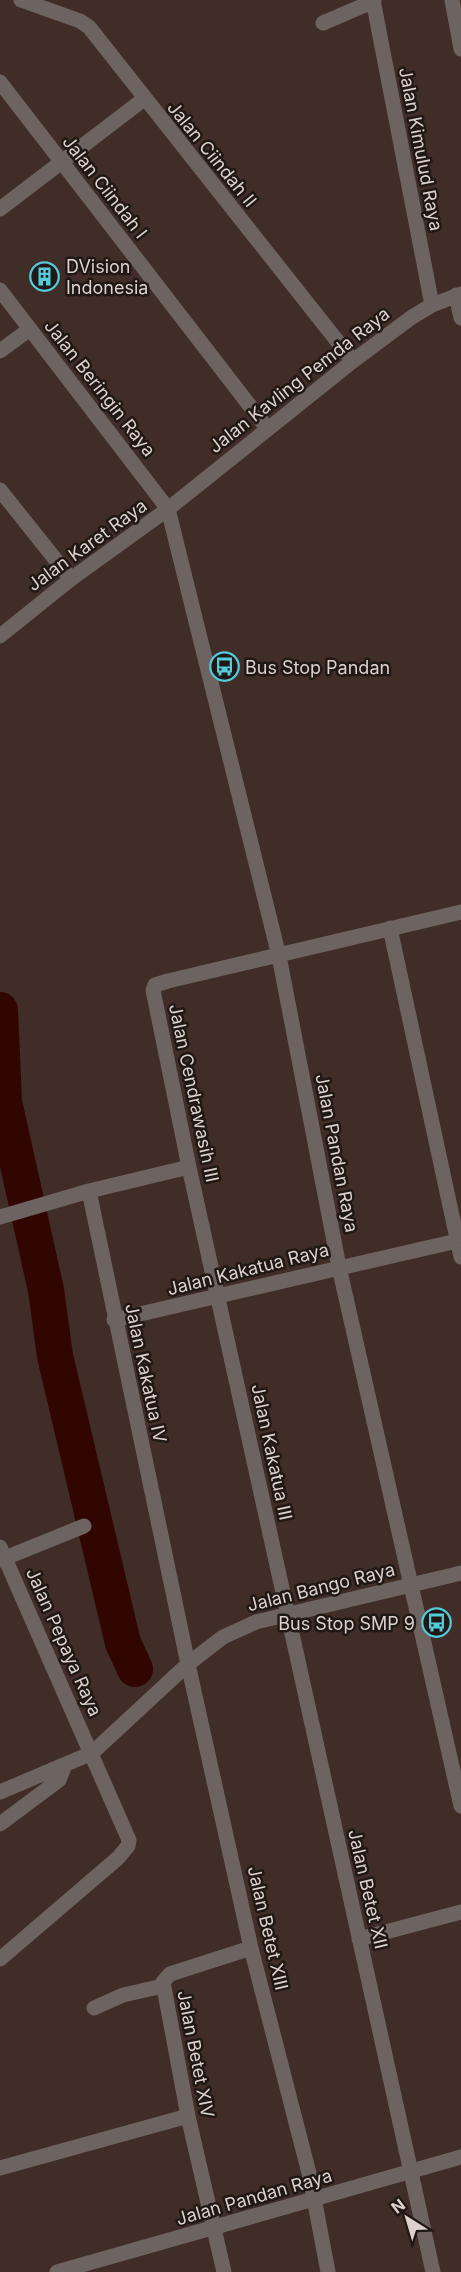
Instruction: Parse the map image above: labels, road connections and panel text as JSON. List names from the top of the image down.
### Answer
{
  "streets": {
    "street": [
      "Jalan Kimulud Raya",
      "Jalan Ciindah II",
      "Jalan Ciindah I",
      "Jalan Kavling Pemda Raya",
      "Jalan Beringin Raya",
      "Jalan Karet Raya",
      "Jalan Cendrawasih III",
      "Jalan Pandan Raya",
      "Jalan Kakatua Raya",
      "Jalan Kakatua IV",
      "Jalan Kakatua III",
      "Jalan Bango Raya",
      "Jalan Pepaya Raya",
      "Jalan Betet XII",
      "Jalan Betet XIII",
      "Jalan Betet XIV"
    ]
  },
  "crossings": [
    ["Jalan Kimulud Raya", "Jalan Kavling Pemda Raya"],
    ["Jalan Ciindah II", "Jalan Kavling Pemda Raya"],
    ["Jalan Ciindah I", "Jalan Kavling Pemda Raya"],
    ["Jalan Kavling Pemda Raya", "Jalan Beringin Raya"],
    ["Jalan Kavling Pemda Raya", "Jalan Karet Raya"],
    ["Jalan Kavling Pemda Raya", "Jalan Pandan Raya"],
    ["Jalan Beringin Raya", "Jalan Karet Raya"],
    ["Jalan Beringin Raya", "Jalan Pandan Raya"],
    ["Jalan Karet Raya", "Jalan Pandan Raya"],
    ["Jalan Cendrawasih III", "Jalan Pandan Raya"],
    ["Jalan Cendrawasih III", "Jalan Kakatua Raya"],
    ["Jalan Cendrawasih III", "Jalan Kakatua III"],
    ["Jalan Pandan Raya", "Jalan Kakatua Raya"],
    ["Jalan Pandan Raya", "Jalan Bango Raya"],
    ["Jalan Pandan Raya", "Jalan Betet XII"],
    ["Jalan Pandan Raya", "Jalan Betet XIII"],
    ["Jalan Pandan Raya", "Jalan Betet XIV"],
    ["Jalan Kakatua Raya", "Jalan Kakatua IV"],
    ["Jalan Kakatua Raya", "Jalan Kakatua III"],
    ["Jalan Kakatua IV", "Jalan Bango Raya"],
    ["Jalan Kakatua IV", "Jalan Betet XIII"],
    ["Jalan Kakatua III", "Jalan Bango Raya"],
    ["Jalan Kakatua III", "Jalan Betet XII"],
    ["Jalan Bango Raya", "Jalan Pepaya Raya"],
    ["Jalan Bango Raya", "Jalan Betet XII"],
    ["Jalan Bango Raya", "Jalan Betet XIII"],
    ["Jalan Betet XIII", "Jalan Betet XIV"]
  ],
  "places": {
    "building": ["DVision Indonesia"],
    "bus stop": ["Bus Stop Pandan", "Bus Stop SMP 9"]
  },
  "north": "top left"
}
